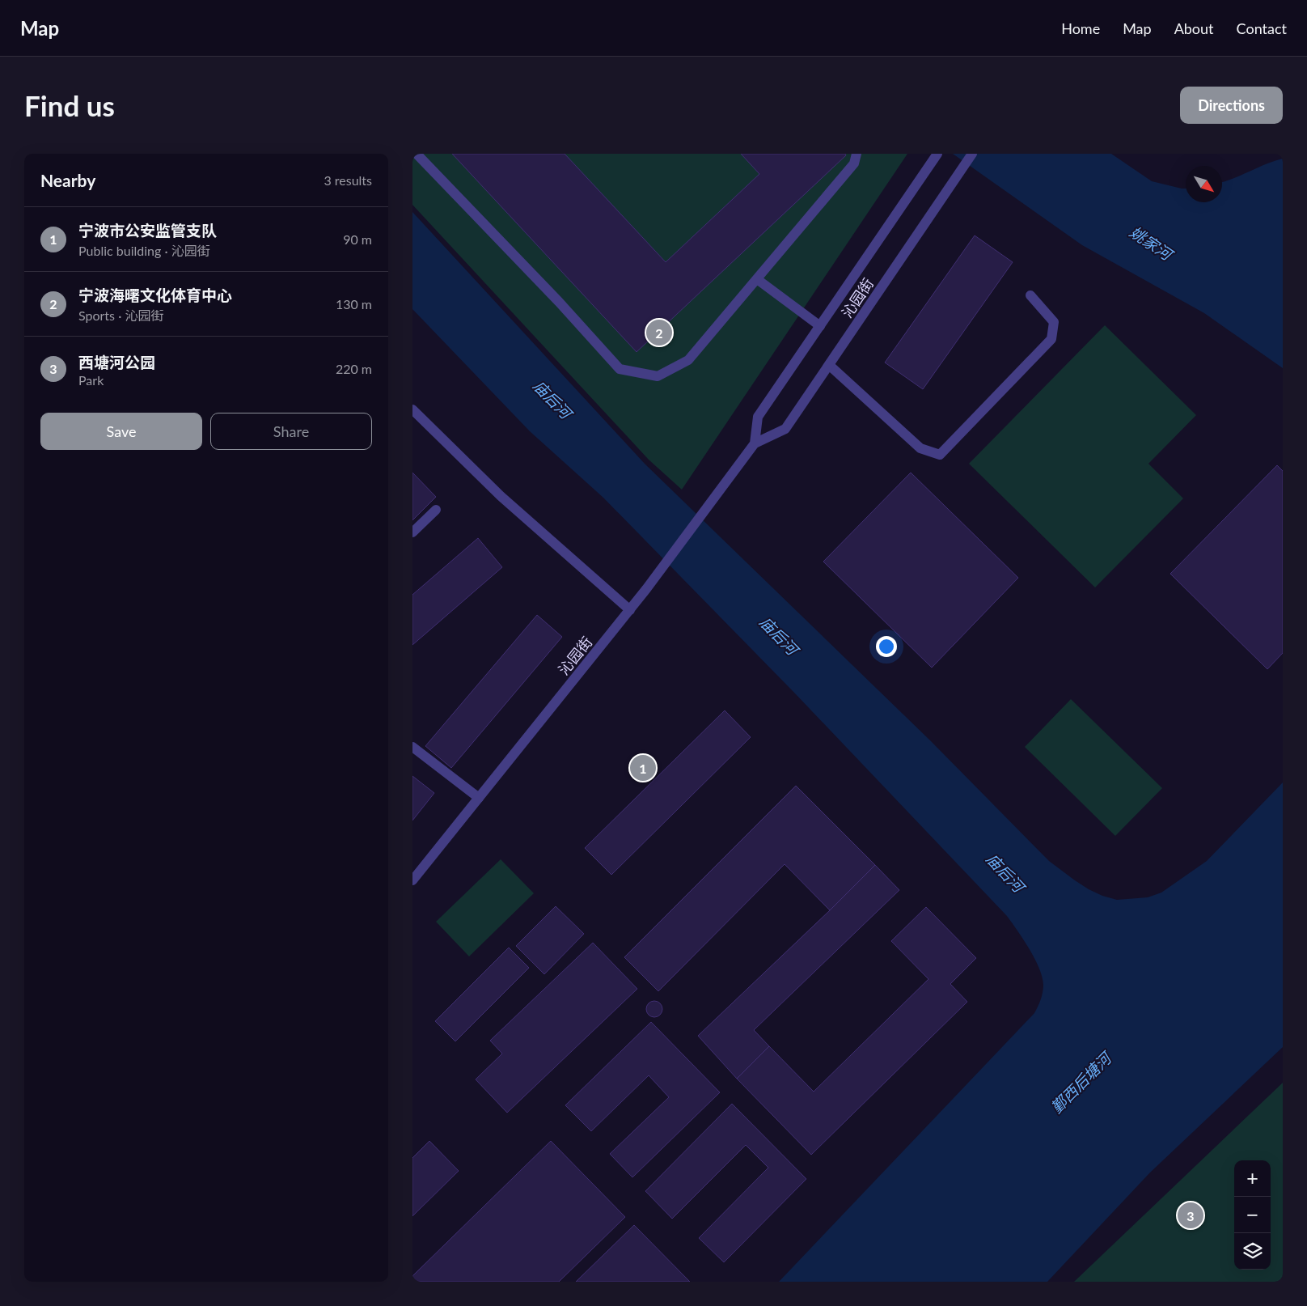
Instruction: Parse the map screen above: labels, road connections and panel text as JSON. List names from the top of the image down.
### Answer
{
  "streets": {
    "street": ["沁园街"]
  },
  "water": ["姚家河", "庙后河", "鄞西后塘河"],
  "north": "bottom right",
  "page": {
    "header": "Map",
    "nav": [
      "Home",
      "Map",
      "About",
      "Contact"
    ],
    "buttons": [
      "Directions",
      ["Save", "Share"]
    ],
    "title": "Find us",
    "heading": ["Nearby", "3 results"],
    "list": [
      {
        "mark": "1",
        "name": "宁波市公安监管支队",
        "note": "Public building · 沁园街",
        "value": "90 m"
      },
      {
        "mark": "2",
        "name": "宁波海曙文化体育中心",
        "note": "Sports · 沁园街",
        "value": "130 m"
      },
      {
        "mark": "3",
        "name": "西塘河公园",
        "note": "Park",
        "value": "220 m"
      }
    ],
    "pins": ["2", "1", "3"],
    "map_buttons": ["+", "−"]
  }
}
